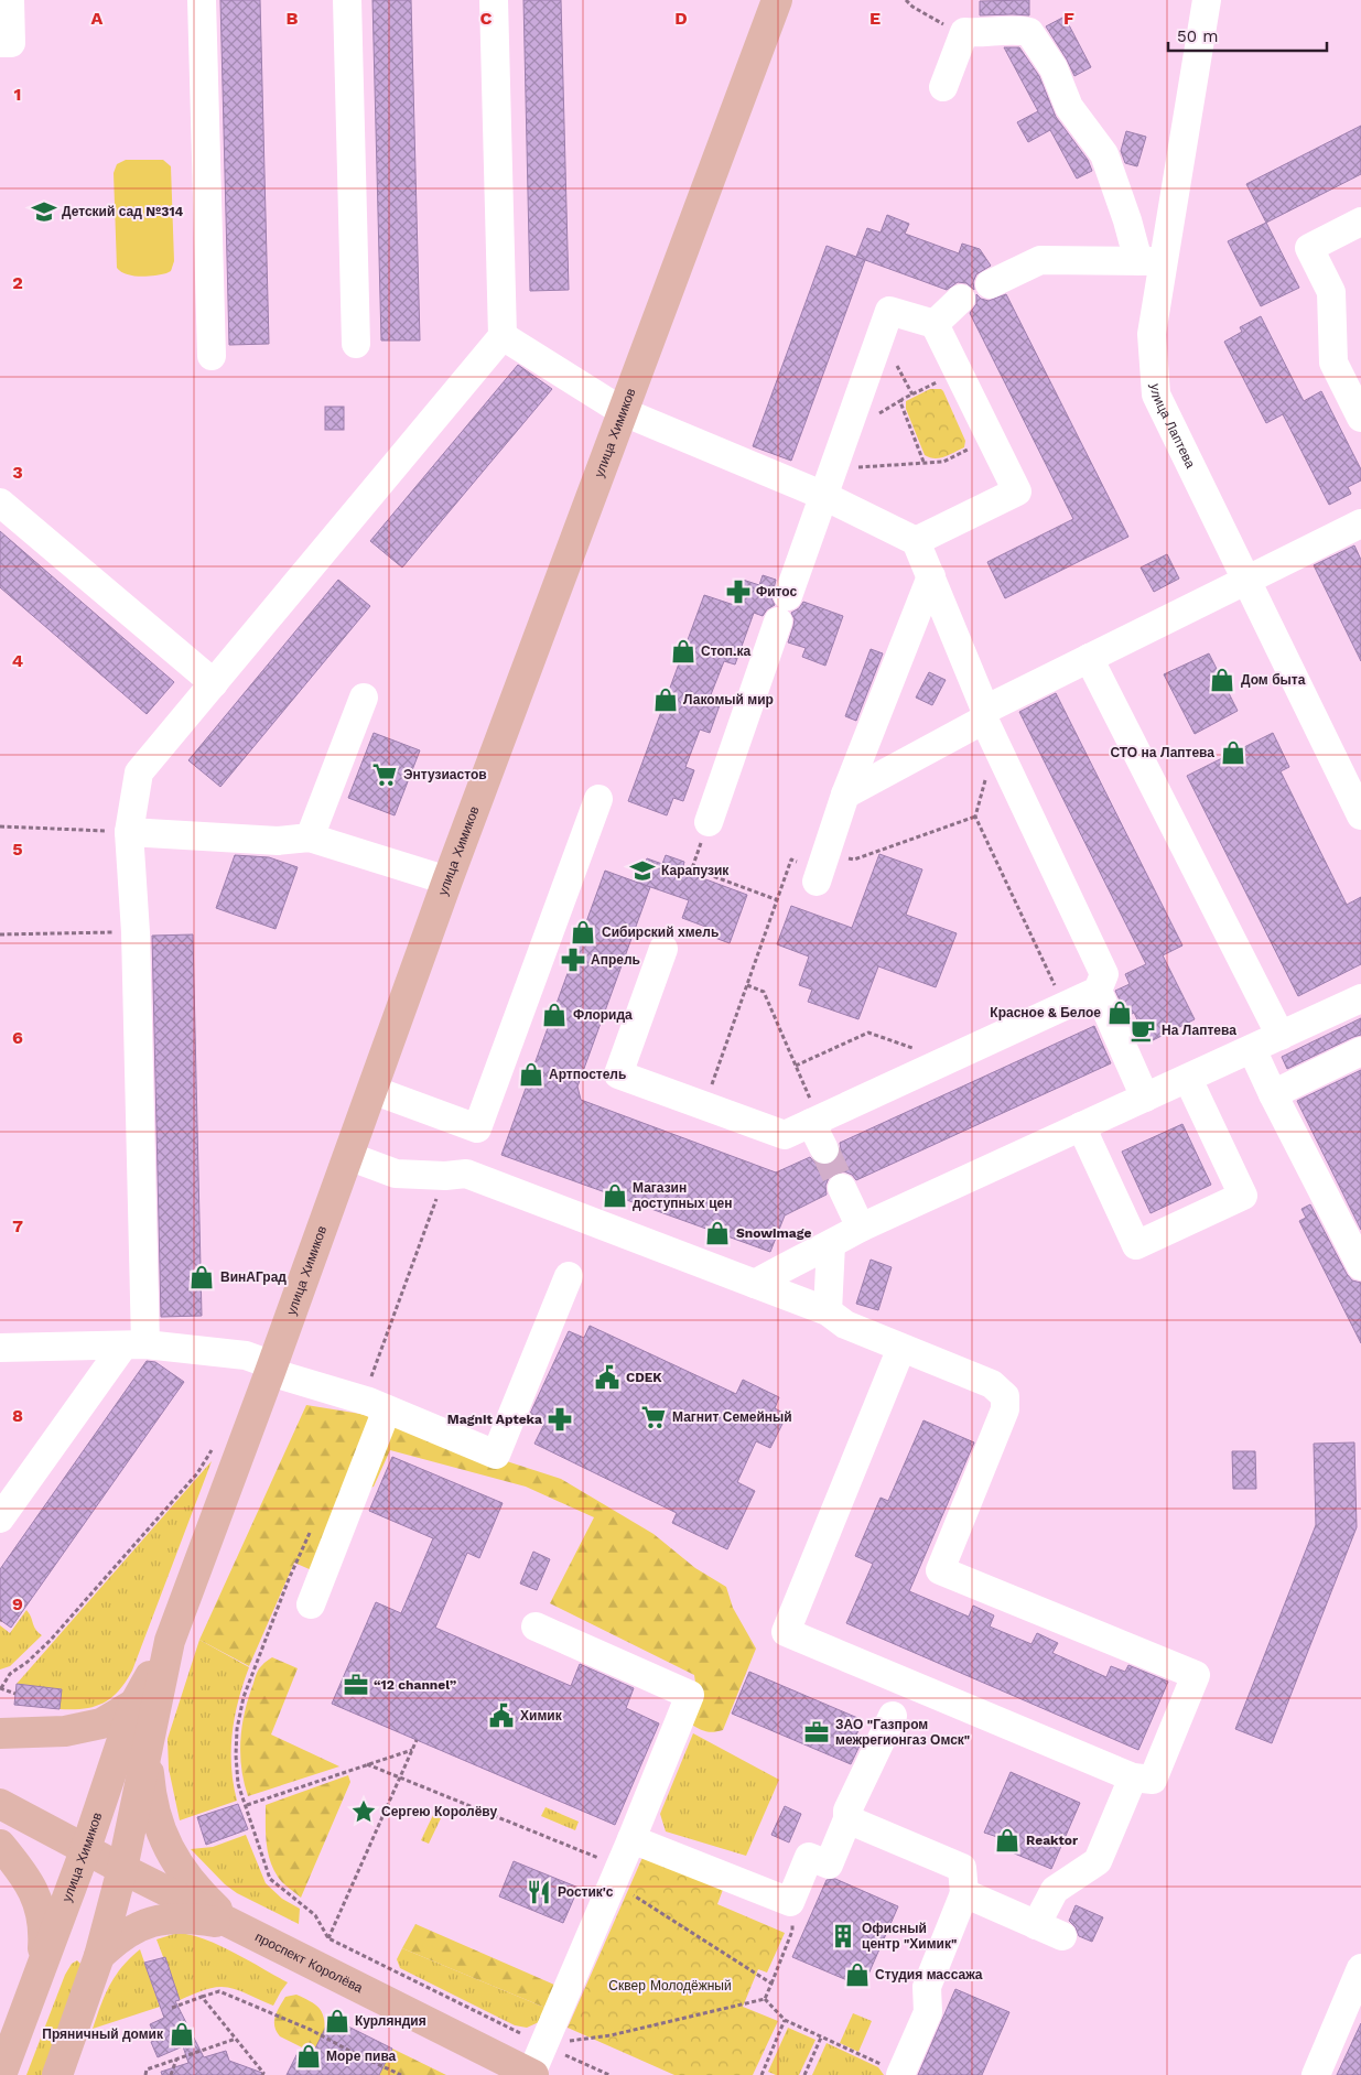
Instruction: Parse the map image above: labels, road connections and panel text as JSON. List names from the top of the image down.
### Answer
{
  "streets": {
    "main road": ["улица Химиков", "проспект Королёва"],
    "street": ["улица Лаптева"]
  },
  "crossings": [
    ["улица Химиков", "проспект Королёва"]
  ],
  "parks": ["Сквер Молодёжный"],
  "places": {
    "school or university": ["Детский сад №314", "Карапузик"],
    "pharmacy": ["Фитос", "Апрель", "Magnit Apteka"],
    "shop": [
      "Стоп.ка",
      "Дом быта",
      "Лакомый мир",
      "СТО на Лаптева",
      "Сибирский хмель",
      "Красное & Белое",
      "Флорида",
      "Артпостель",
      "Магазин доступных цен",
      "Snowimage",
      "ВинАГрад",
      "Reaktor",
      "Студия массажа",
      "Курляндия",
      "Пряничный домик",
      "Море пива"
    ],
    "supermarket": ["Энтузиастов", "Магнит Семейный"],
    "cafe": ["На Лаптева"],
    "public building": ["CDEK", "Химик"],
    "office": ["“12 channel”", "ЗАО \"Газпром межрегионгаз Омск\""],
    "place": ["Сергею Королёву"],
    "restaurant": ["Ростик'с"],
    "building": ["Офисный центр \"Химик\""]
  },
  "scale_bar": "50 m",
  "grid": {
    "columns": [
      "A",
      "B",
      "C",
      "D",
      "E",
      "F"
    ],
    "rows": [
      "1",
      "2",
      "3",
      "4",
      "5",
      "6",
      "7",
      "8",
      "9"
    ]
  }
}
